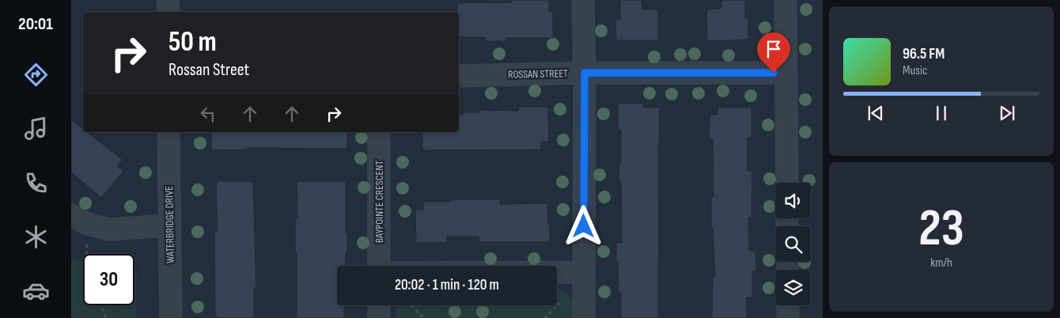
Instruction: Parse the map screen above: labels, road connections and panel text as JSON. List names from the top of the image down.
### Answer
{
  "streets": {
    "street": ["ROSSAN STREET", "BAYPOINTE CRESCENT", "WATERBRIDGE DRIVE"]
  },
  "page": {
    "tabs": "20:01",
    "turn": ["50 m", "Rossan Street"],
    "song": ["96.5 FM", "Music"],
    "tile": ["23", "km/h"],
    "limit": "30",
    "trip": "20:02 · 1 min · 120 m"
  }
}
